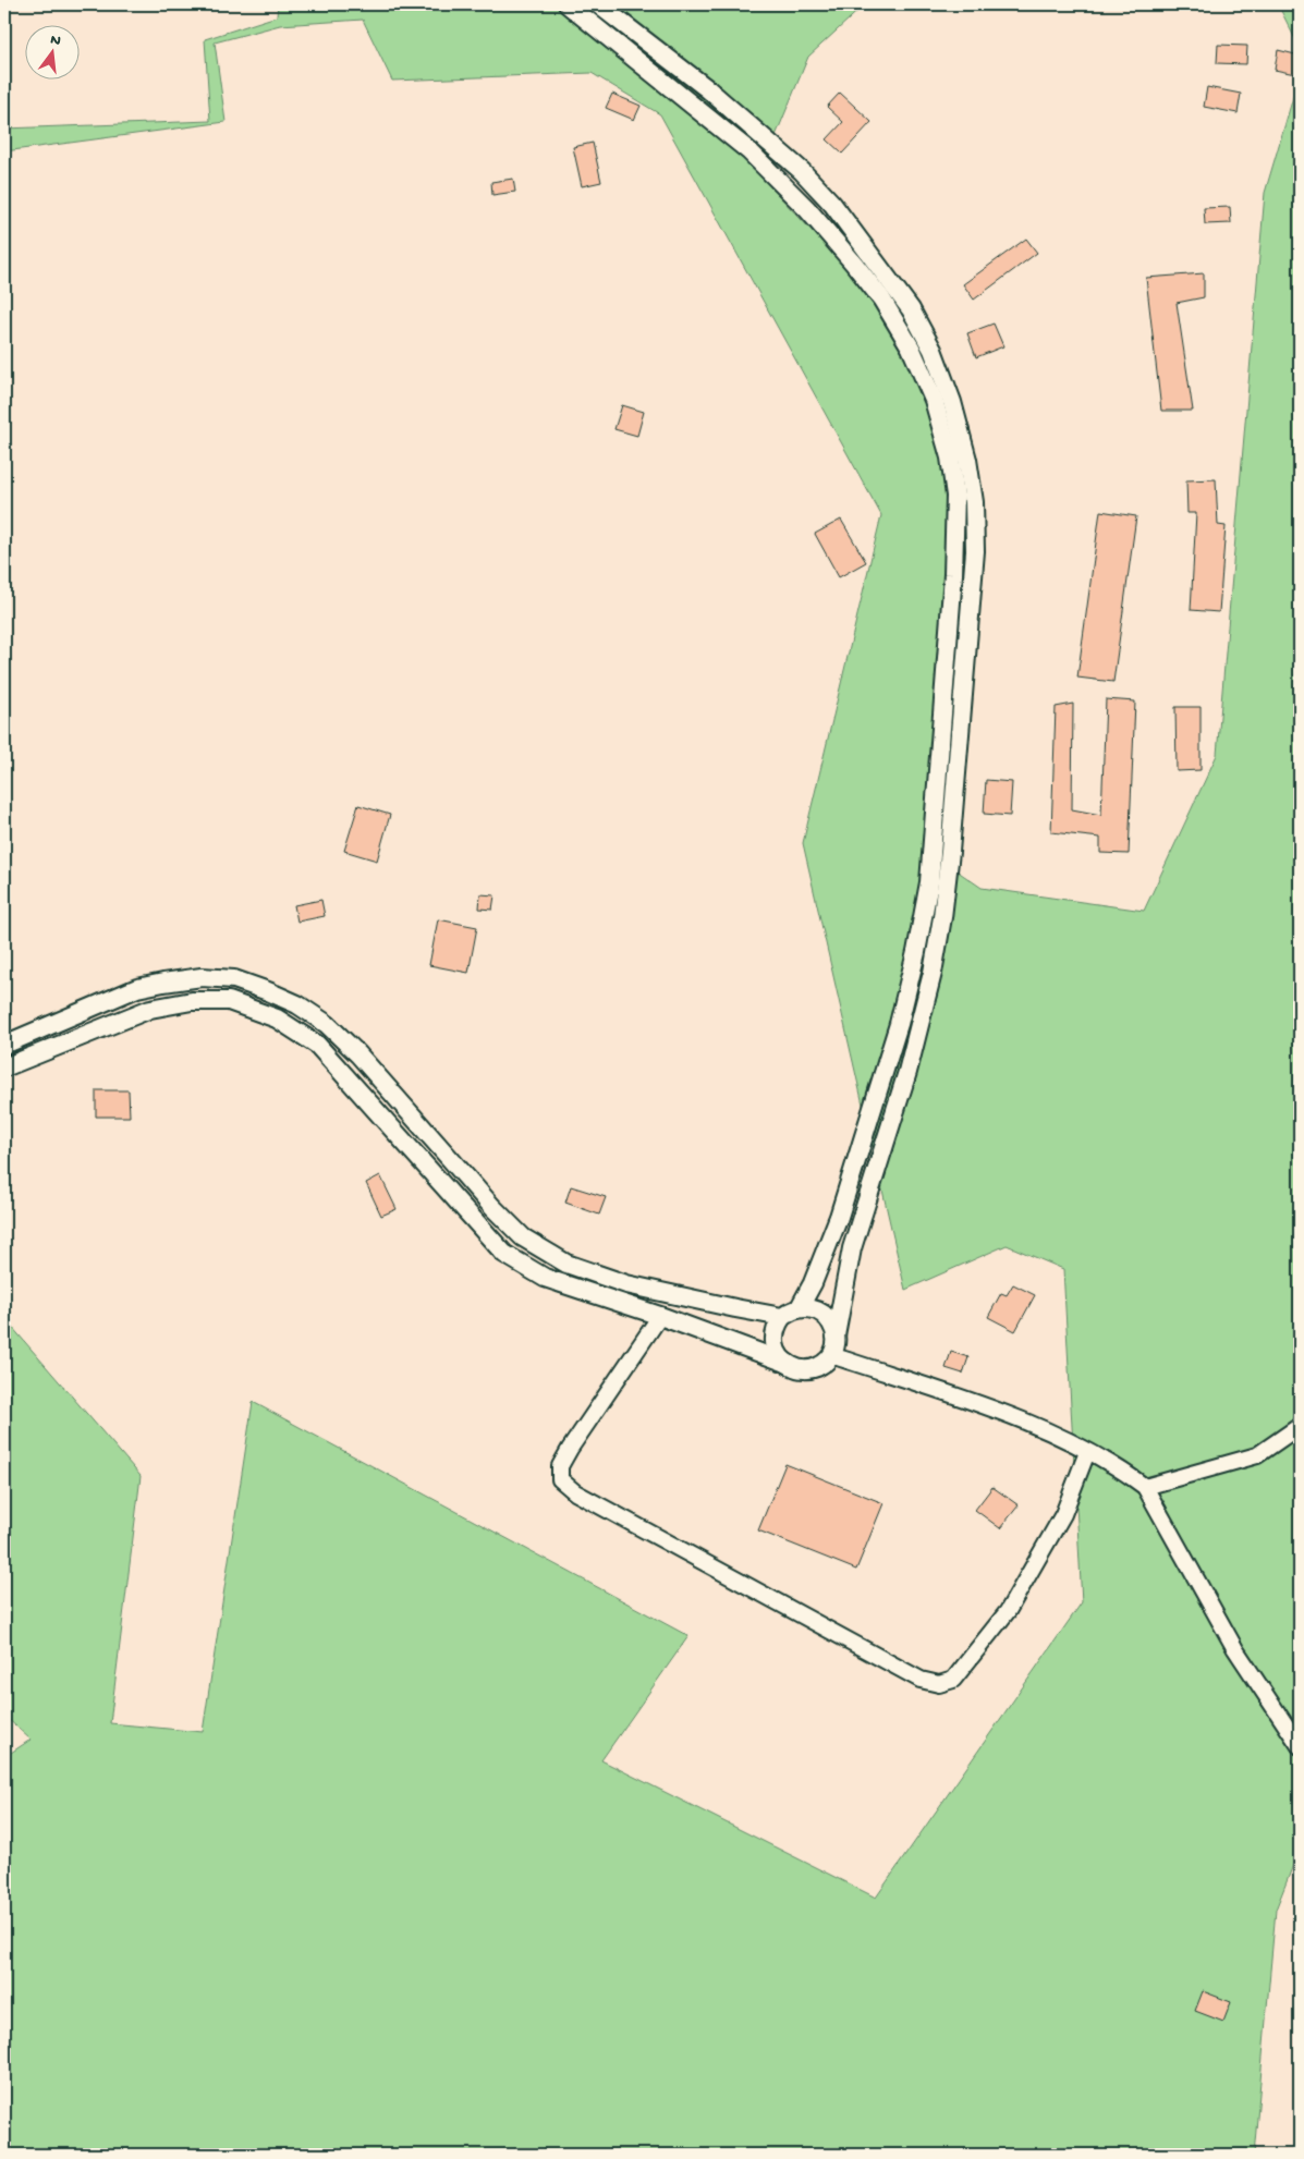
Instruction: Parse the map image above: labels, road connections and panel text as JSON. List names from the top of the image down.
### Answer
{
  "north": "top"
}
